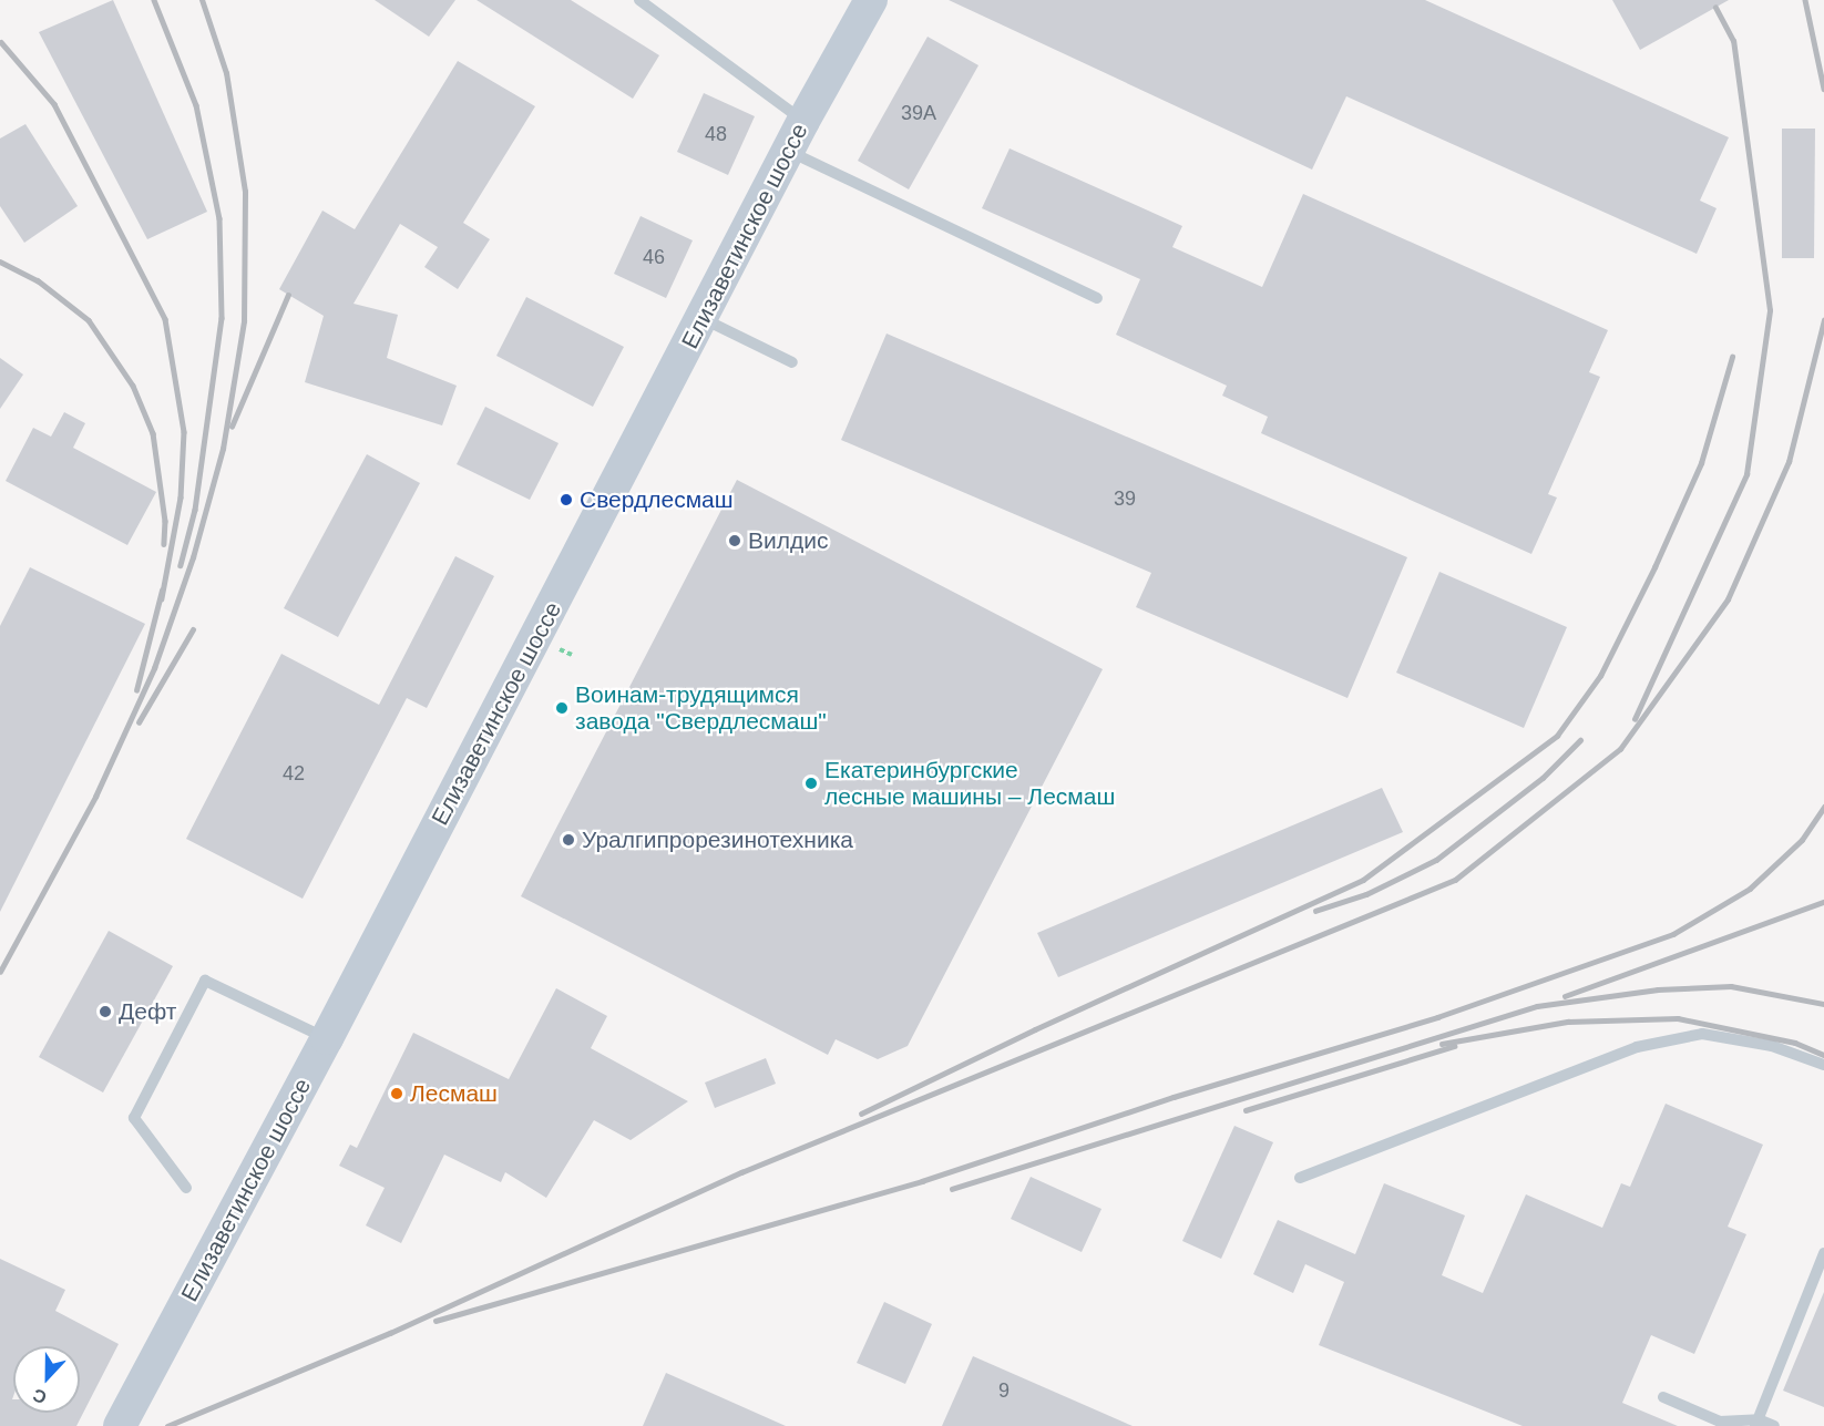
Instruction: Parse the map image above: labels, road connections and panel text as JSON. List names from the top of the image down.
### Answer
{
  "streets": {
    "main road": ["Елизаветинское шоссе"]
  },
  "places": [
    "Свердлесмаш",
    "Вилдис",
    "Воинам-трудящимся завода \"Свердлесмаш\"",
    "Екатеринбургские лесные машины – Лесмаш",
    "Уралгипрорезинотехника",
    "Дефт",
    "Лесмаш"
  ],
  "house_numbers": [
    "39А",
    "48",
    "46",
    "39",
    "42",
    "9"
  ],
  "north": "bottom"
}
